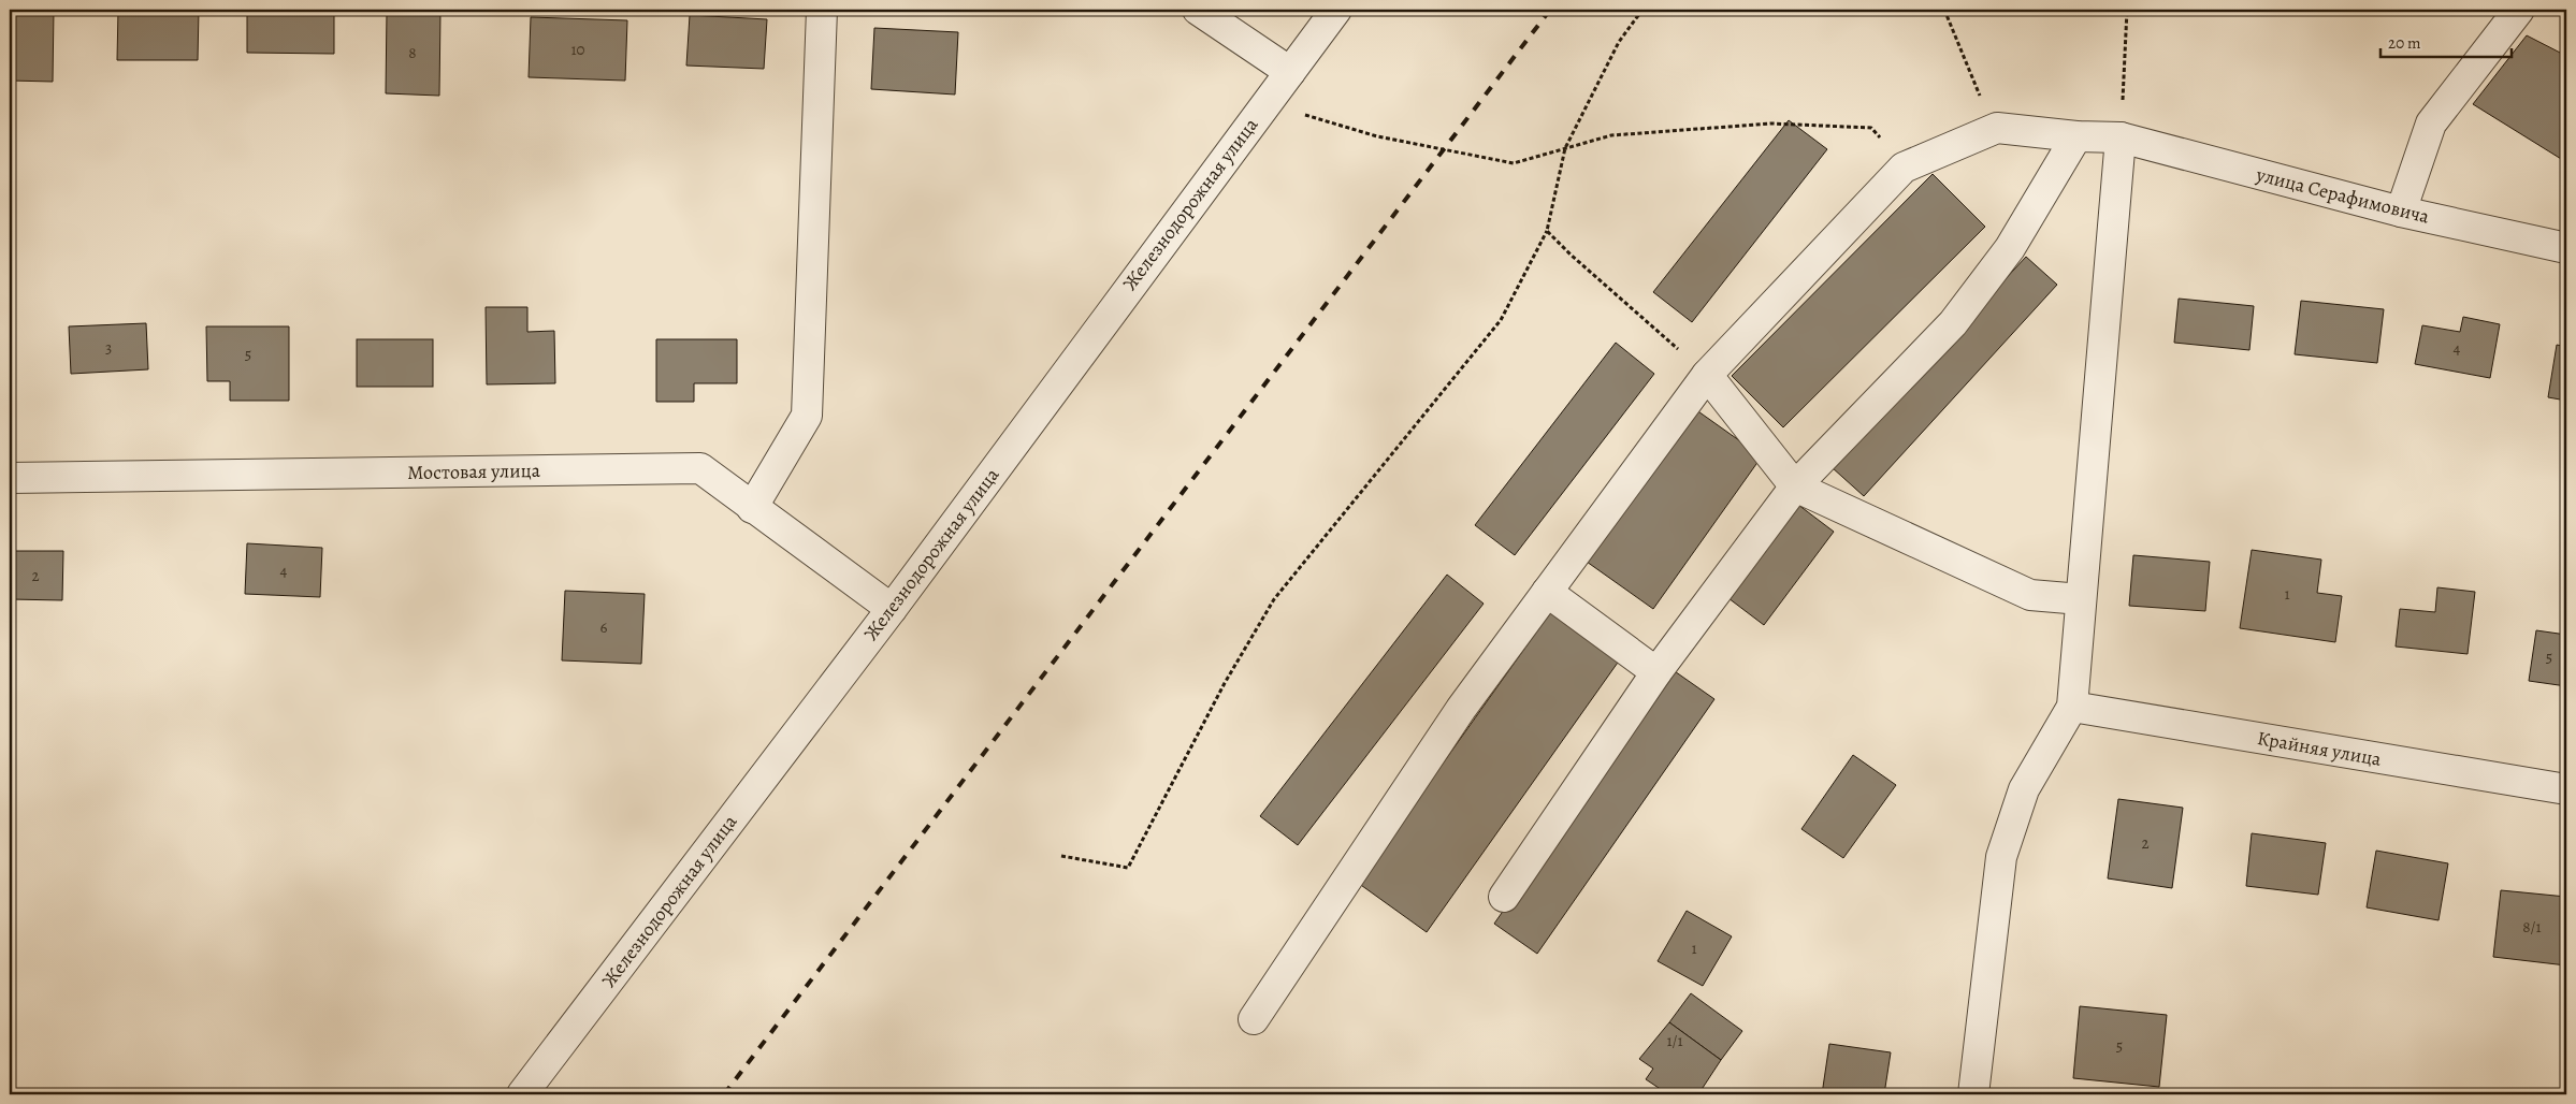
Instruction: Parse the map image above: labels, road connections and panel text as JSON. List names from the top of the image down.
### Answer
{
  "streets": {
    "street": [
      "улица Серафимовича",
      "Железнодорожная улица",
      "Мостовая улица",
      "Крайняя улица"
    ]
  },
  "crossings": [
    ["Железнодорожная улица", "Мостовая улица"]
  ],
  "house_numbers": [
    "10",
    "8",
    "3",
    "4",
    "5",
    "4",
    "2",
    "1",
    "6",
    "5",
    "2",
    "8/1",
    "1",
    "1/1",
    "5"
  ],
  "scale_bar": "20 m"
}
